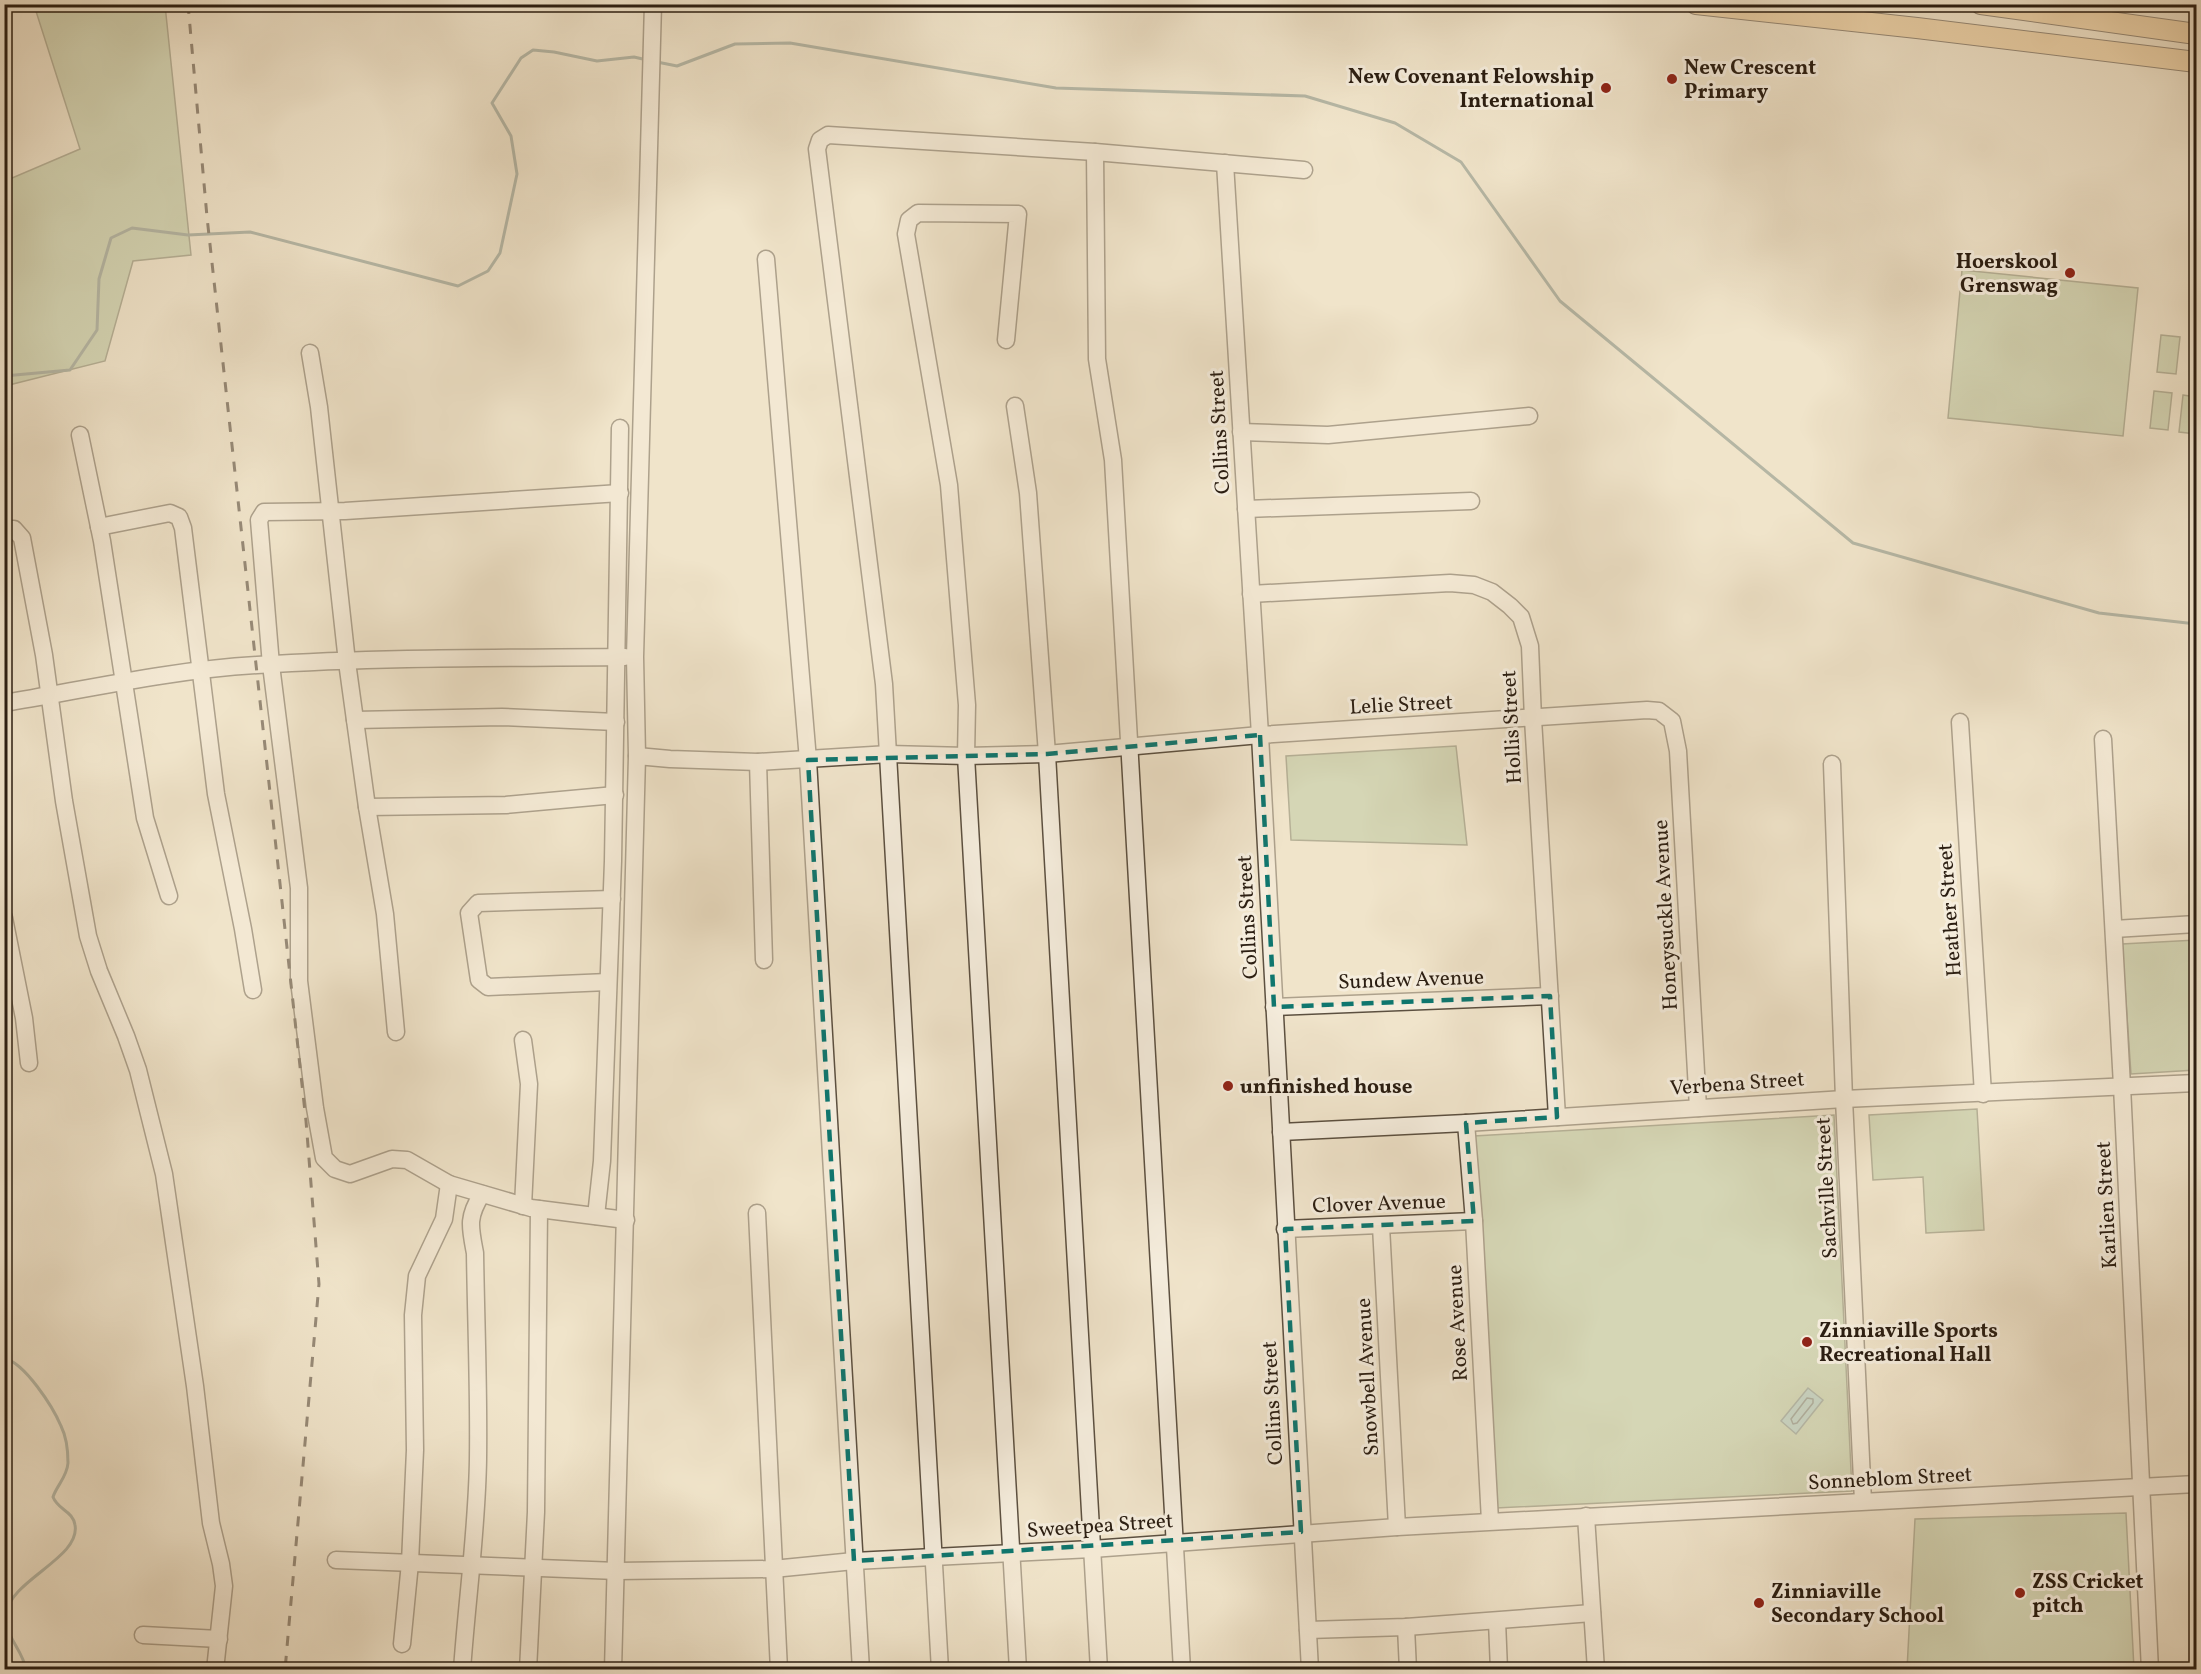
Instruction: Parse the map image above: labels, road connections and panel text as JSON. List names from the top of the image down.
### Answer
{
  "streets": {
    "street": [
      "Collins Street",
      "Lelie Street",
      "Hollis Street",
      "Heather Street",
      "Honeysuckle Avenue",
      "Sundew Avenue",
      "Verbena Street",
      "Sachville Street",
      "Clover Avenue",
      "Karlien Street",
      "Rose Avenue",
      "Snowbell Avenue",
      "Sonneblom Street",
      "Sweetpea Street"
    ]
  },
  "crossings": [
    ["Collins Street", "Lelie Street"],
    ["Collins Street", "Hollis Street"],
    ["Collins Street", "Sundew Avenue"],
    ["Collins Street", "Verbena Street"],
    ["Collins Street", "Clover Avenue"],
    ["Collins Street", "Sweetpea Street"],
    ["Lelie Street", "Hollis Street"],
    ["Lelie Street", "Honeysuckle Avenue"],
    ["Hollis Street", "Sundew Avenue"],
    ["Hollis Street", "Verbena Street"],
    ["Heather Street", "Verbena Street"],
    ["Honeysuckle Avenue", "Verbena Street"],
    ["Verbena Street", "Sachville Street"],
    ["Verbena Street", "Karlien Street"],
    ["Verbena Street", "Rose Avenue"],
    ["Sachville Street", "Sonneblom Street"],
    ["Clover Avenue", "Rose Avenue"],
    ["Clover Avenue", "Snowbell Avenue"],
    ["Karlien Street", "Sonneblom Street"],
    ["Rose Avenue", "Sweetpea Street"],
    ["Snowbell Avenue", "Sweetpea Street"],
    ["Sonneblom Street", "Sweetpea Street"]
  ],
  "places": [
    "New Crescent Primary",
    "New Covenant Felowship International",
    "Hoerskool Grenswag",
    "unfinished house",
    "Zinniaville Sports Recreational Hall",
    "ZSS Cricket pitch",
    "Zinniaville Secondary School"
  ]
}
